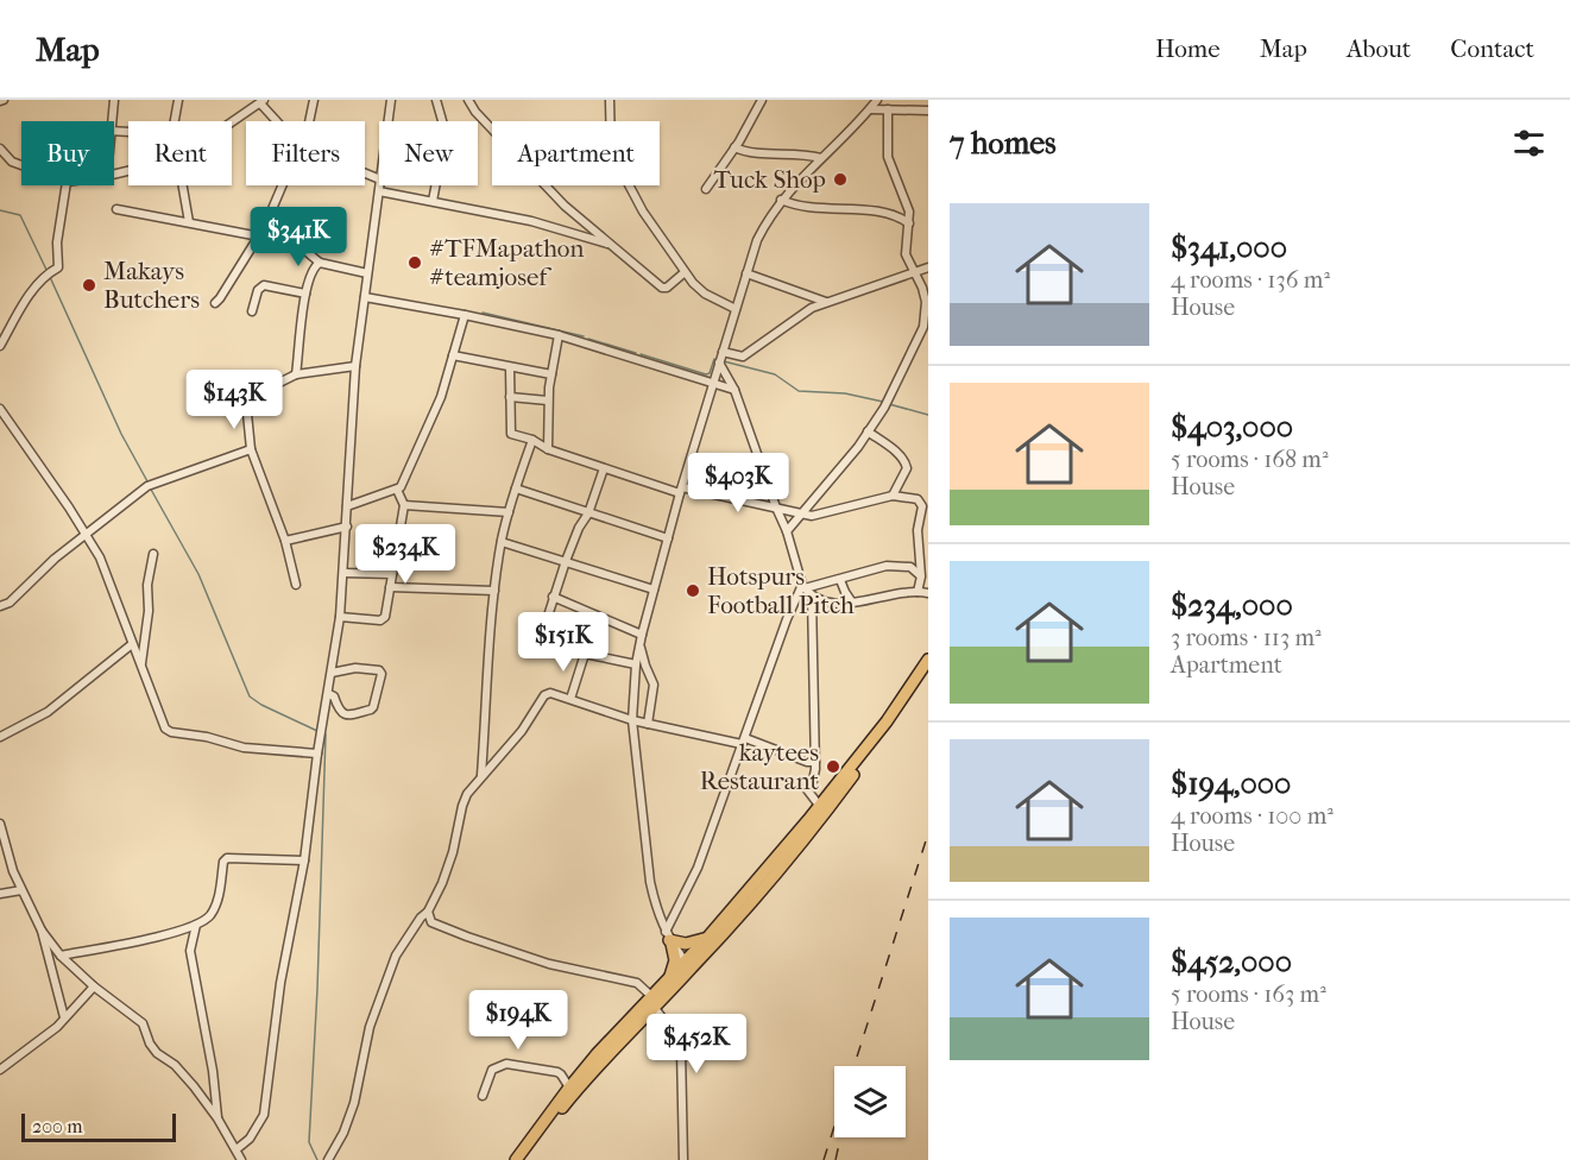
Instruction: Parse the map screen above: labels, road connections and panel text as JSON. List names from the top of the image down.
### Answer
{
  "places": [
    "Tuck Shop",
    "#TFMapathon #teamjosef",
    "Makays Butchers",
    "Hotspurs Football Pitch",
    "kaytees Restaurant"
  ],
  "scale_bar": "200 m",
  "page": {
    "header": "Map",
    "nav": [
      "Home",
      "Map",
      "About",
      "Contact"
    ],
    "heading": "7 homes",
    "chip": [
      "Buy",
      "Rent",
      "Filters",
      "New",
      "Apartment"
    ],
    "list": [
      {
        "name": "$341,000",
        "note": "4 rooms · 136 m² · House"
      },
      {
        "name": "$403,000",
        "note": "5 rooms · 168 m² · House"
      },
      {
        "name": "$234,000",
        "note": "3 rooms · 113 m² · Apartment"
      },
      {
        "name": "$194,000",
        "note": "4 rooms · 100 m² · House"
      },
      {
        "name": "$452,000",
        "note": "5 rooms · 163 m² · House"
      }
    ],
    "price": [
      "$341K",
      "$143K",
      "$403K",
      "$234K",
      "$151K",
      "$194K",
      "$452K"
    ],
    "scale": "200 m"
  }
}
